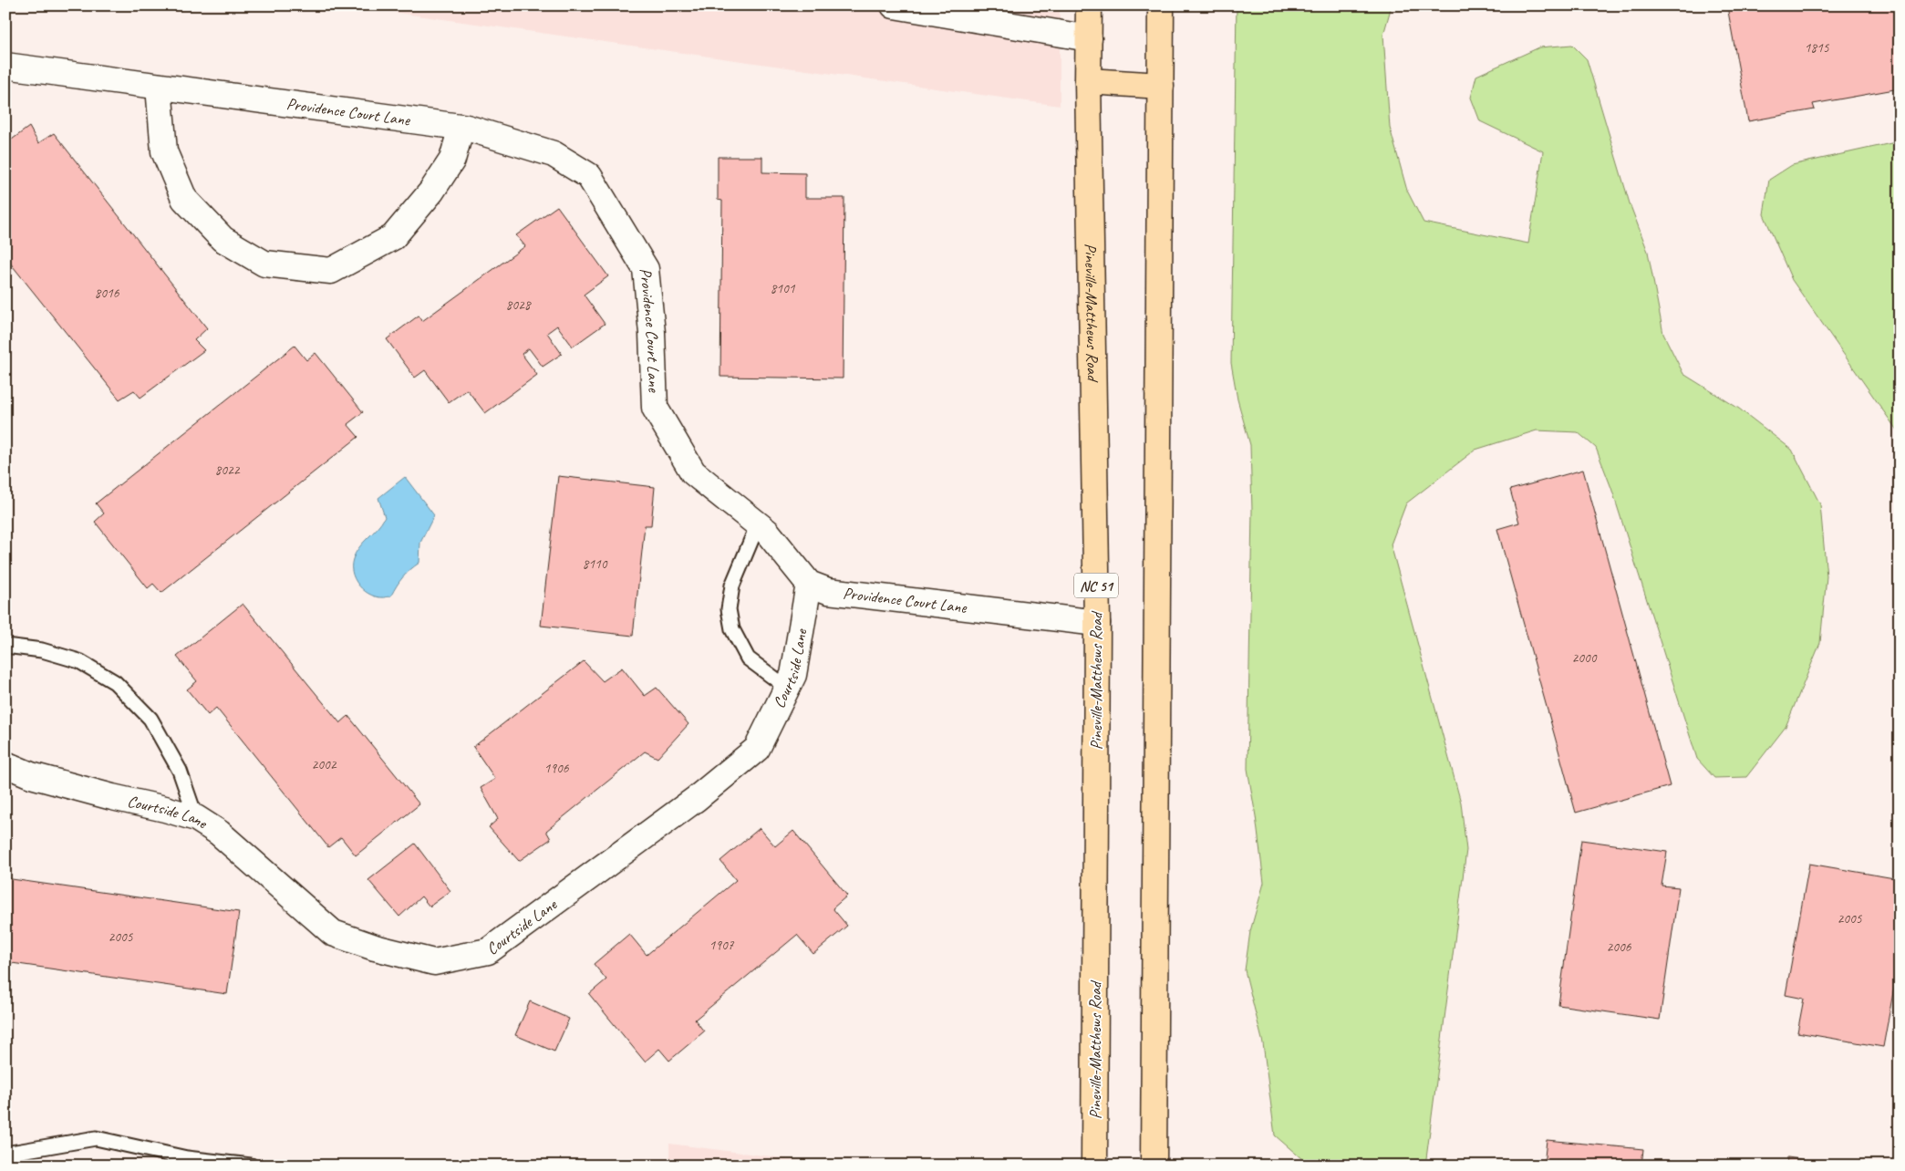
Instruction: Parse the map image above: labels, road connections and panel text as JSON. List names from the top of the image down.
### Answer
{
  "streets": {
    "main road": ["Pineville-Matthews Road", "NC 51"],
    "street": ["Providence Court Lane", "Courtside Lane"]
  },
  "crossings": [
    ["Providence Court Lane", "Pineville-Matthews Road"],
    ["Providence Court Lane", "Courtside Lane"]
  ],
  "house_numbers": [
    "1815",
    "8101",
    "8016",
    "8028",
    "8022",
    "8110",
    "2000",
    "2002",
    "1906",
    "2005",
    "2005",
    "1907",
    "2006"
  ]
}
